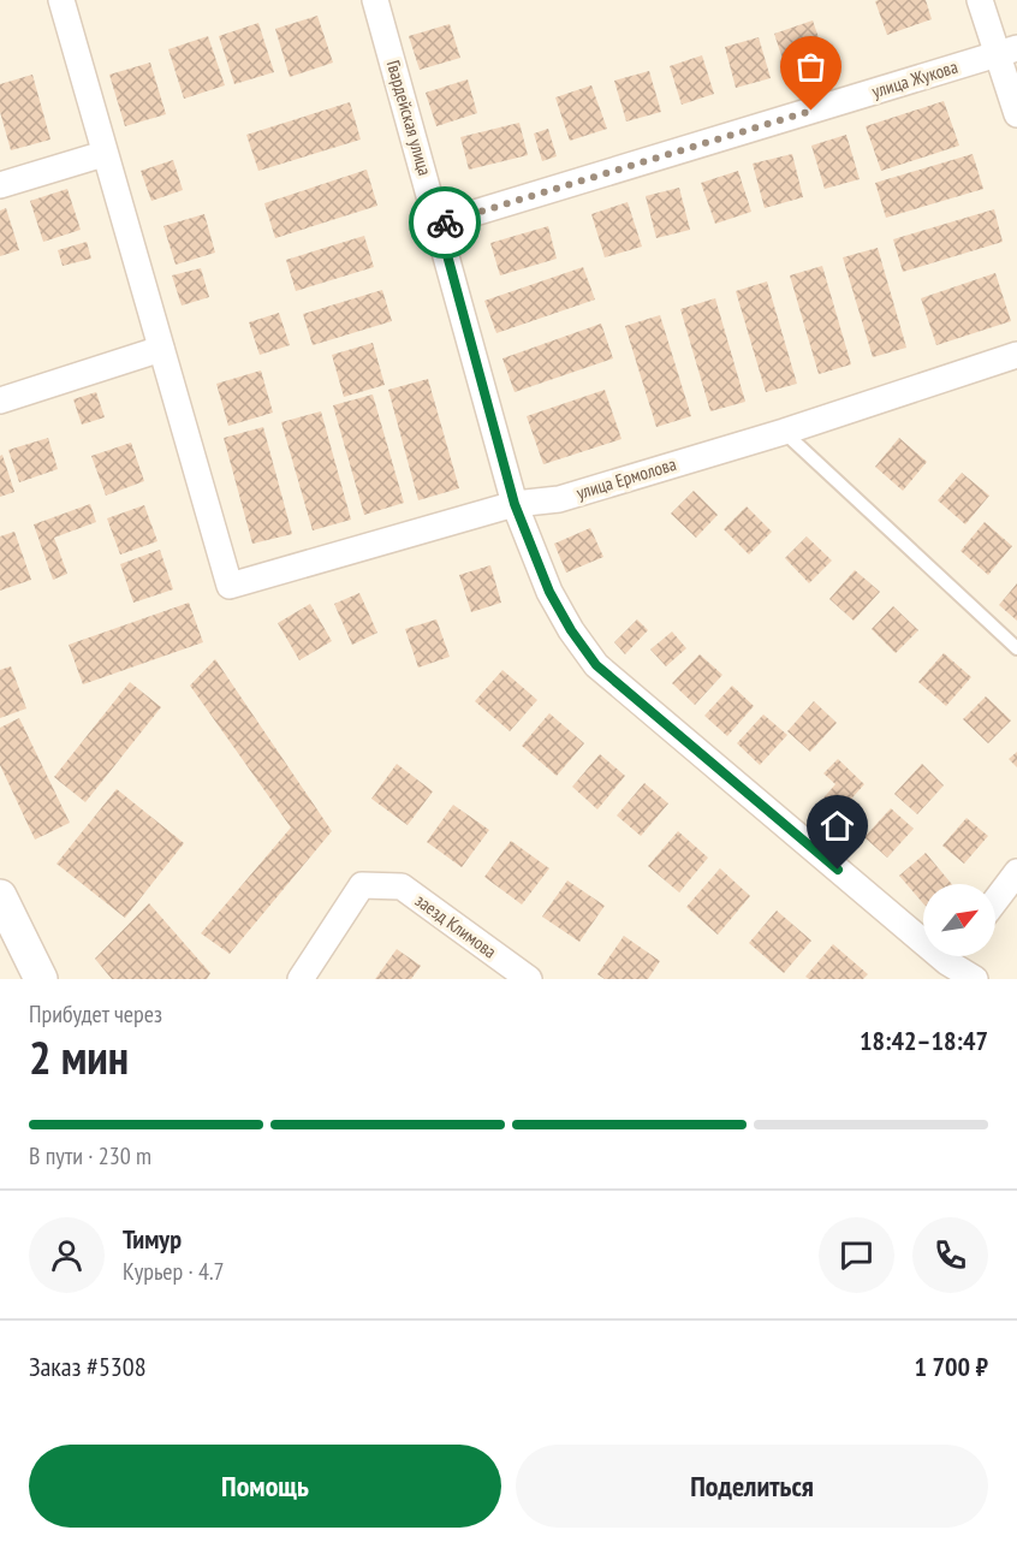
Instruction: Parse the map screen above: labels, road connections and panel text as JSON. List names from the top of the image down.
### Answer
{
  "streets": {
    "street": [
      "улица Жукова",
      "Гвардейская улица",
      "улица Ермолова",
      "заезд Климова"
    ]
  },
  "crossings": [
    ["улица Жукова", "Гвардейская улица"],
    ["Гвардейская улица", "улица Ермолова"]
  ],
  "north": "top right",
  "page": {
    "heading": ["2 мин", "Прибудет через", "18:42–18:47"],
    "panel": [
      "Тимур",
      "Курьер · 4.7",
      "Заказ #5308",
      "1 700 ₽"
    ],
    "bar": "В пути · 230 m",
    "buttons": ["Помощь", "Поделиться"]
  }
}
